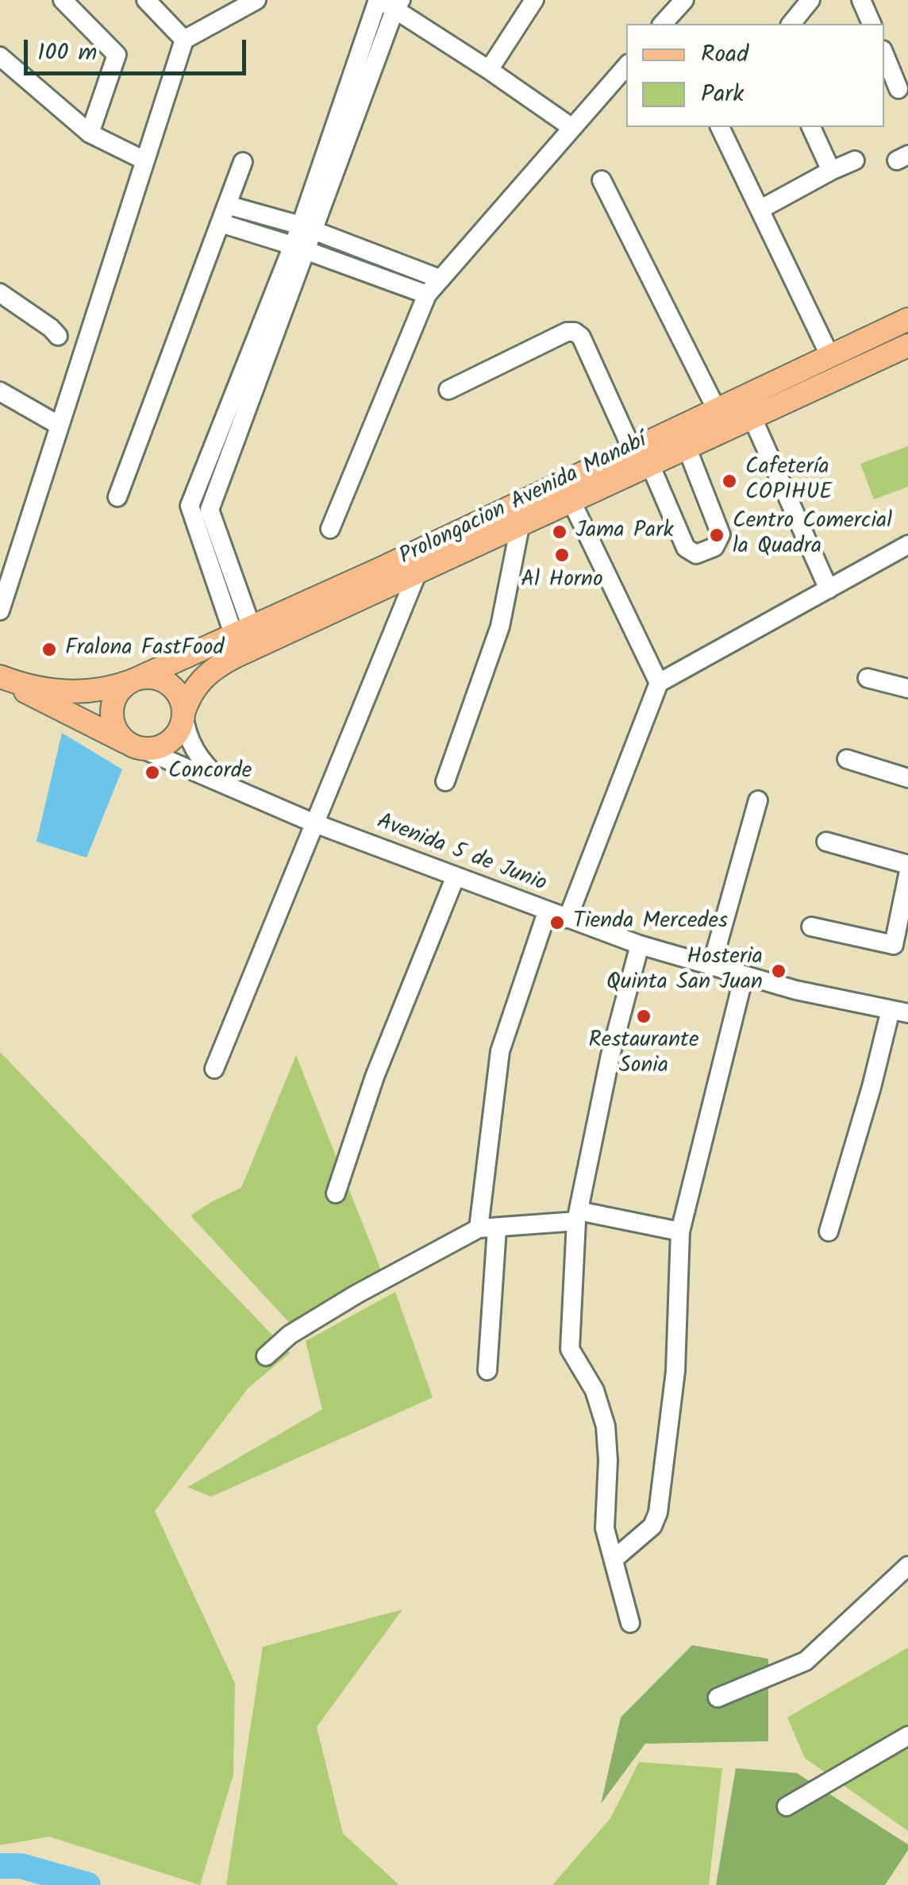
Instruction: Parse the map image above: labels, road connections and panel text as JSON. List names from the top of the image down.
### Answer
{
  "streets": {
    "main road": ["Prolongacion Avenida Manabí"],
    "street": ["Avenida 5 de Junio"]
  },
  "crossings": [
    ["Prolongacion Avenida Manabí", "Avenida 5 de Junio"]
  ],
  "places": [
    "Cafetería COPIHUE",
    "Jama Park",
    "Centro Comercial la Quadra",
    "Al Horno",
    "Fralona FastFood",
    "Concorde",
    "Tienda Mercedes",
    "Hosteria Quinta San Juan",
    "Restaurante Sonia"
  ],
  "legend": ["Road", "Park"],
  "scale_bar": "100 m"
}
